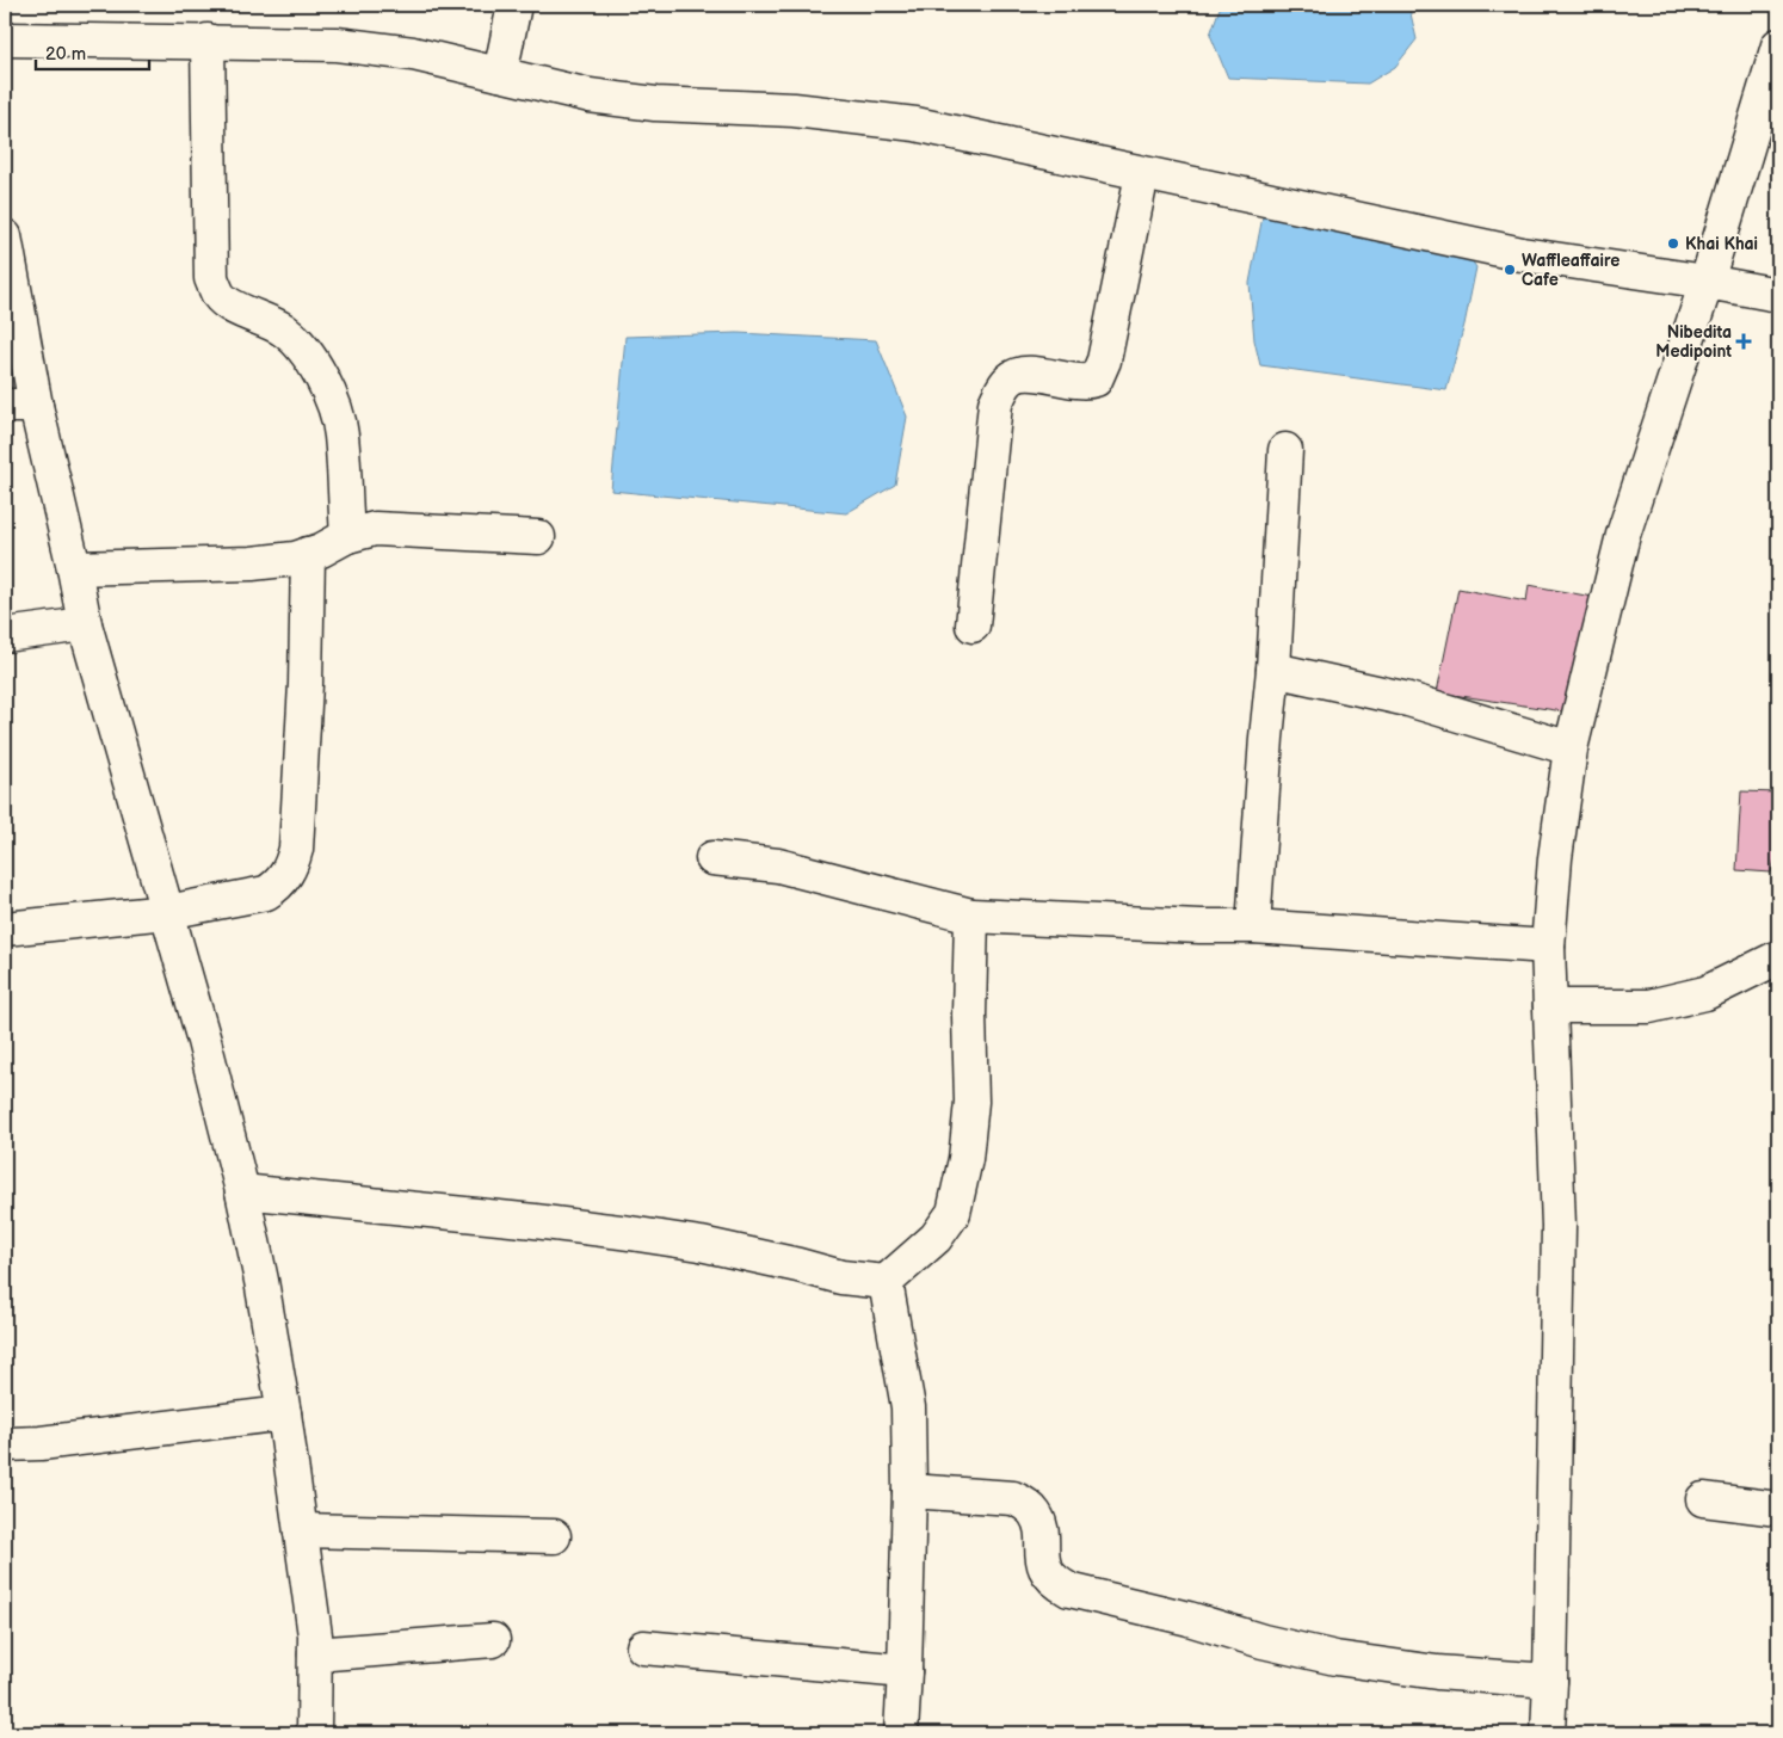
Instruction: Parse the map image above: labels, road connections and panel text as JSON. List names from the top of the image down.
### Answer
{
  "places": {
    "other": ["Khai Khai", "Waffleaffaire Cafe"],
    "health": ["Nibedita Medipoint"]
  },
  "scale_bar": "20 m"
}
